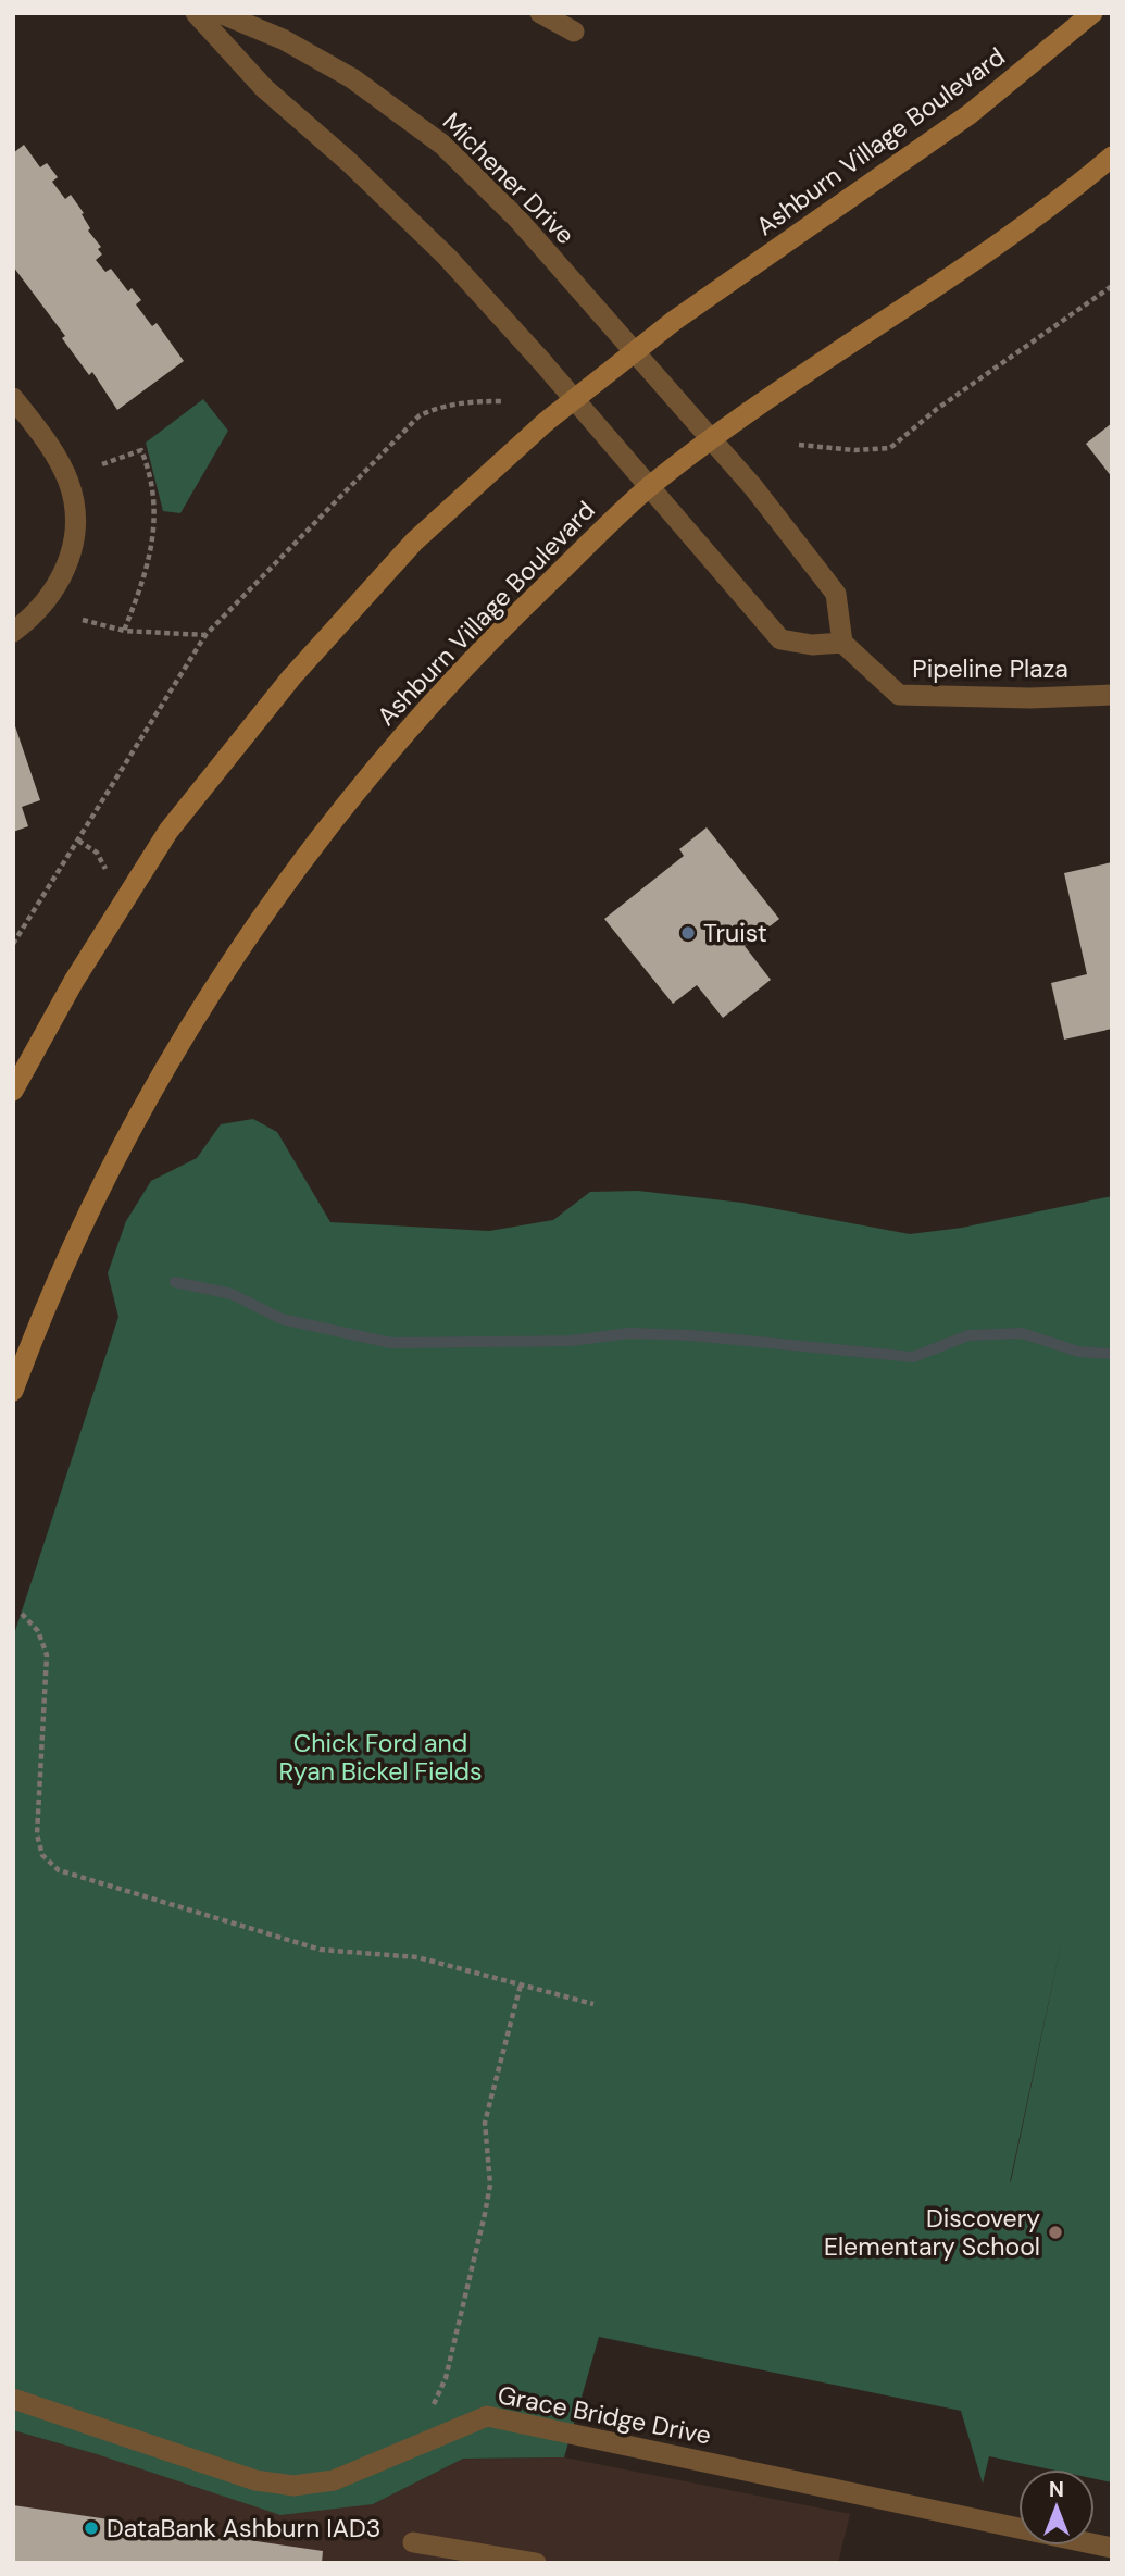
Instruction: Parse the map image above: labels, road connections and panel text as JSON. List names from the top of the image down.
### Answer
{
  "streets": {
    "main road": ["Ashburn Village Boulevard"],
    "street": ["Michener Drive", "Pipeline Plaza", "Grace Bridge Drive"]
  },
  "crossings": [
    ["Ashburn Village Boulevard", "Michener Drive"]
  ],
  "parks": ["Chick Ford and Ryan Bickel Fields"],
  "places": ["Truist", "Discovery Elementary School", "DataBank Ashburn IAD3"],
  "north": "top"
}
